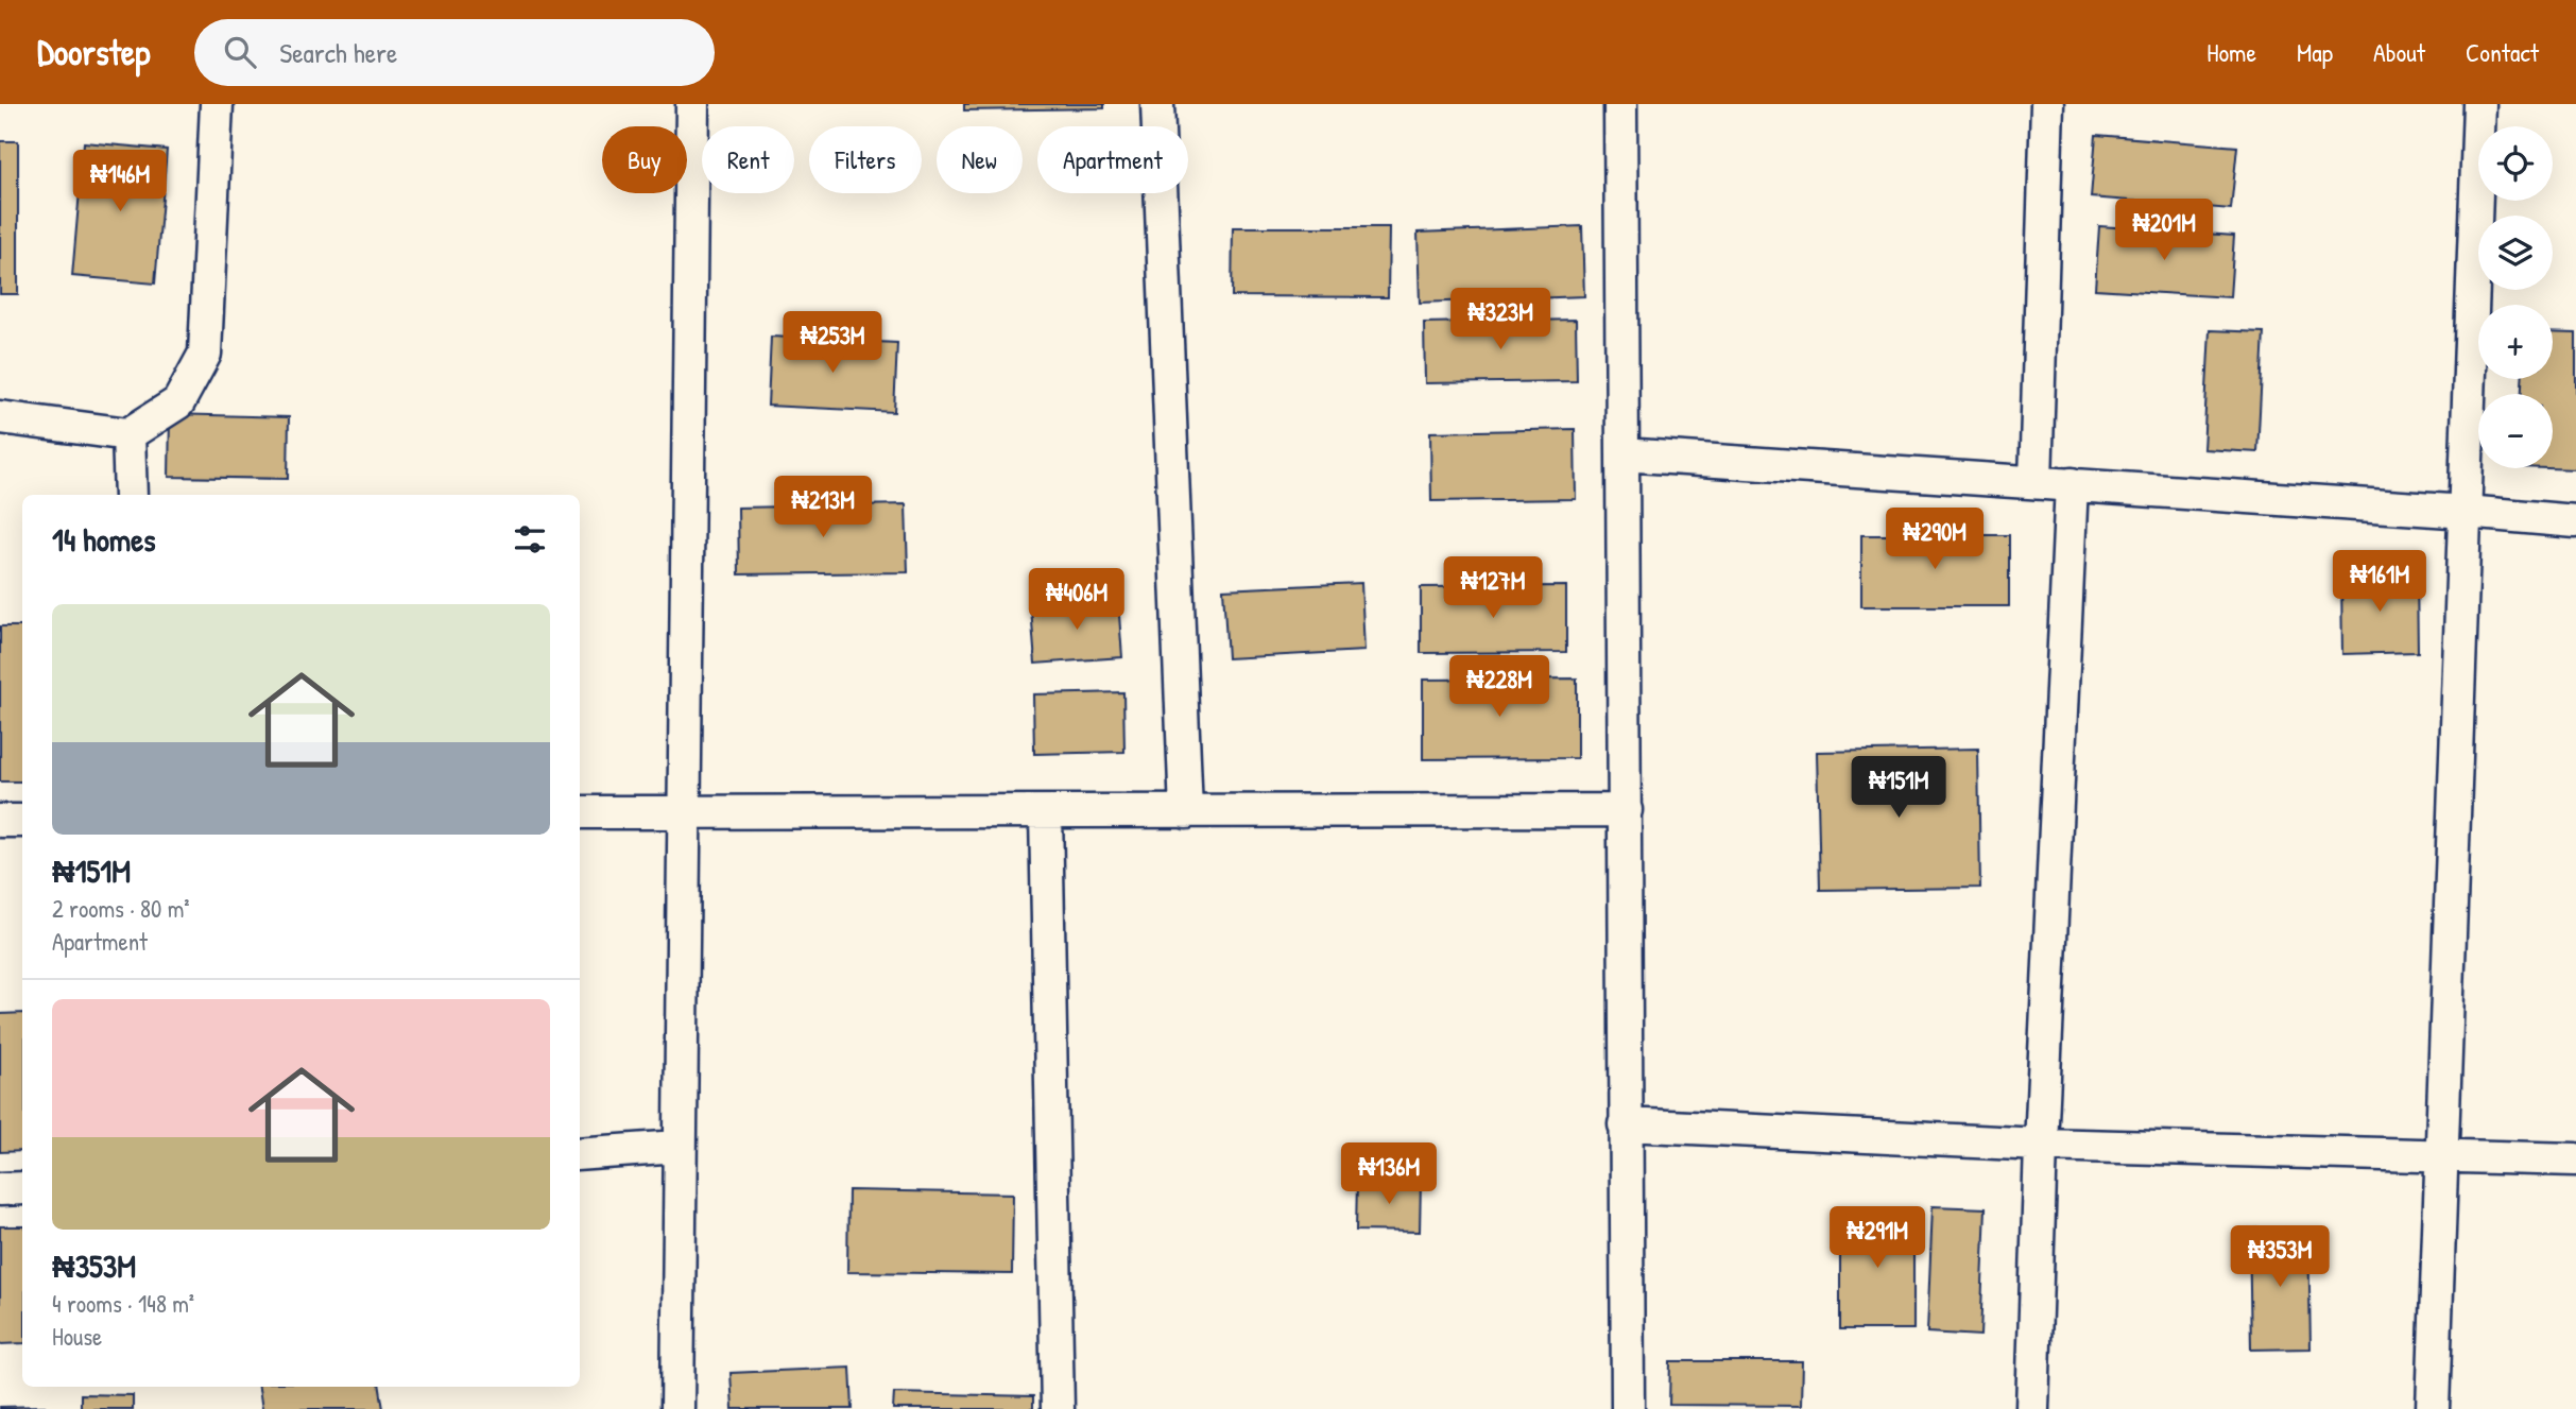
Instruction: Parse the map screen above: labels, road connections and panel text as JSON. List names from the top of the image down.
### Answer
{
  "page": {
    "header": "Doorstep",
    "search": "Search here",
    "nav": [
      "Home",
      "Map",
      "About",
      "Contact"
    ],
    "map_buttons": ["+", "−"],
    "chip": [
      "Buy",
      "Rent",
      "Filters",
      "New",
      "Apartment"
    ],
    "price": [
      "₦146M",
      "₦201M",
      "₦323M",
      "₦253M",
      "₦213M",
      "₦290M",
      "₦161M",
      "₦127M",
      "₦406M",
      "₦228M",
      "₦151M",
      "₦136M",
      "₦291M",
      "₦353M"
    ],
    "heading": "14 homes",
    "list": [
      {
        "name": "₦151M",
        "note": "2 rooms · 80 m² · Apartment"
      },
      {
        "name": "₦353M",
        "note": "4 rooms · 148 m² · House"
      }
    ]
  }
}
